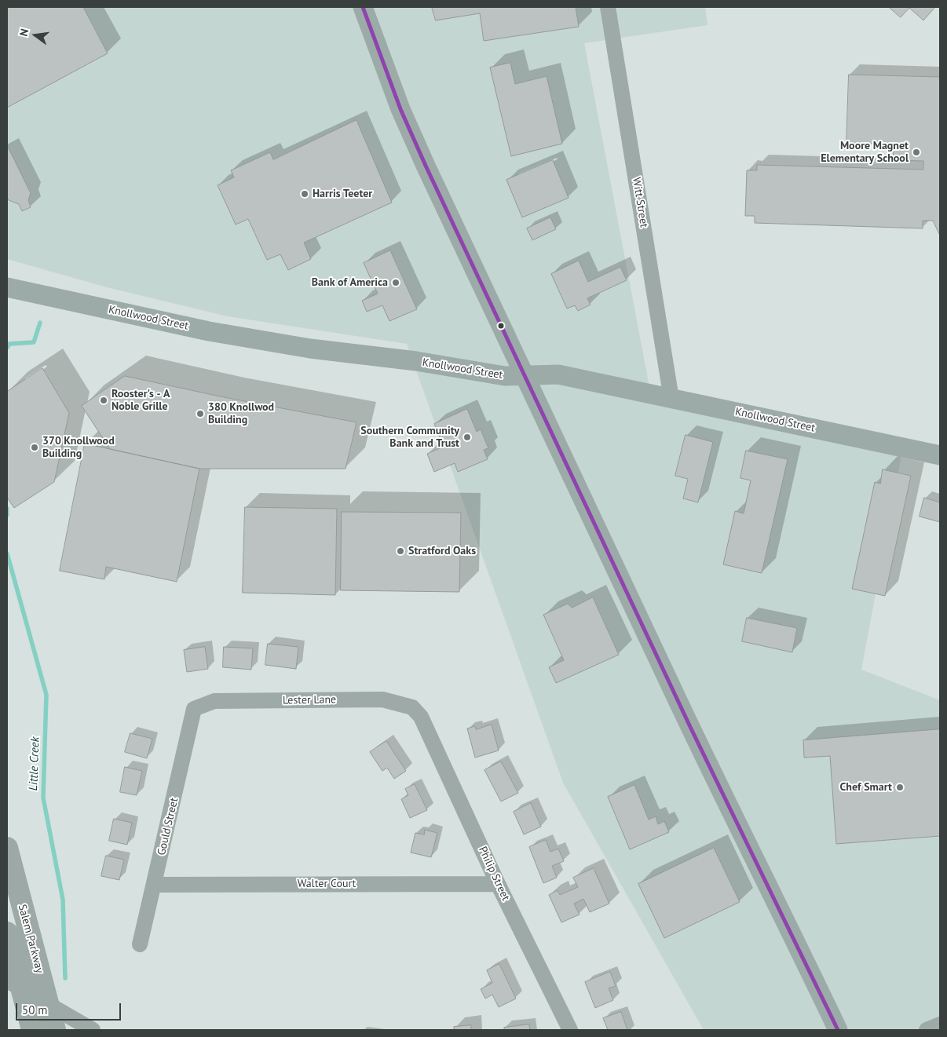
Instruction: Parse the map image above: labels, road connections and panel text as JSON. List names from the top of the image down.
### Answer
{
  "streets": {
    "highway": ["Salem Parkway"],
    "main road": ["Knollwood Street"],
    "street": [
      "Witt Street",
      "Lester Lane",
      "Gould Street",
      "Philip Street",
      "Walter Court"
    ]
  },
  "crossings": [
    ["Witt Street", "Knollwood Street"],
    ["Lester Lane", "Gould Street"],
    ["Lester Lane", "Philip Street"],
    ["Gould Street", "Walter Court"],
    ["Philip Street", "Walter Court"]
  ],
  "water": ["Little Creek"],
  "places": [
    "Moore Magnet Elementary School",
    "Harris Teeter",
    "Bank of America",
    "Rooster's - A Noble Grille",
    "380 Knollwod Building",
    "Southern Community Bank and Trust",
    "370 Knollwood Building",
    "Stratford Oaks",
    "Chef Smart"
  ],
  "scale_bar": "50 m",
  "north": "left"
}
